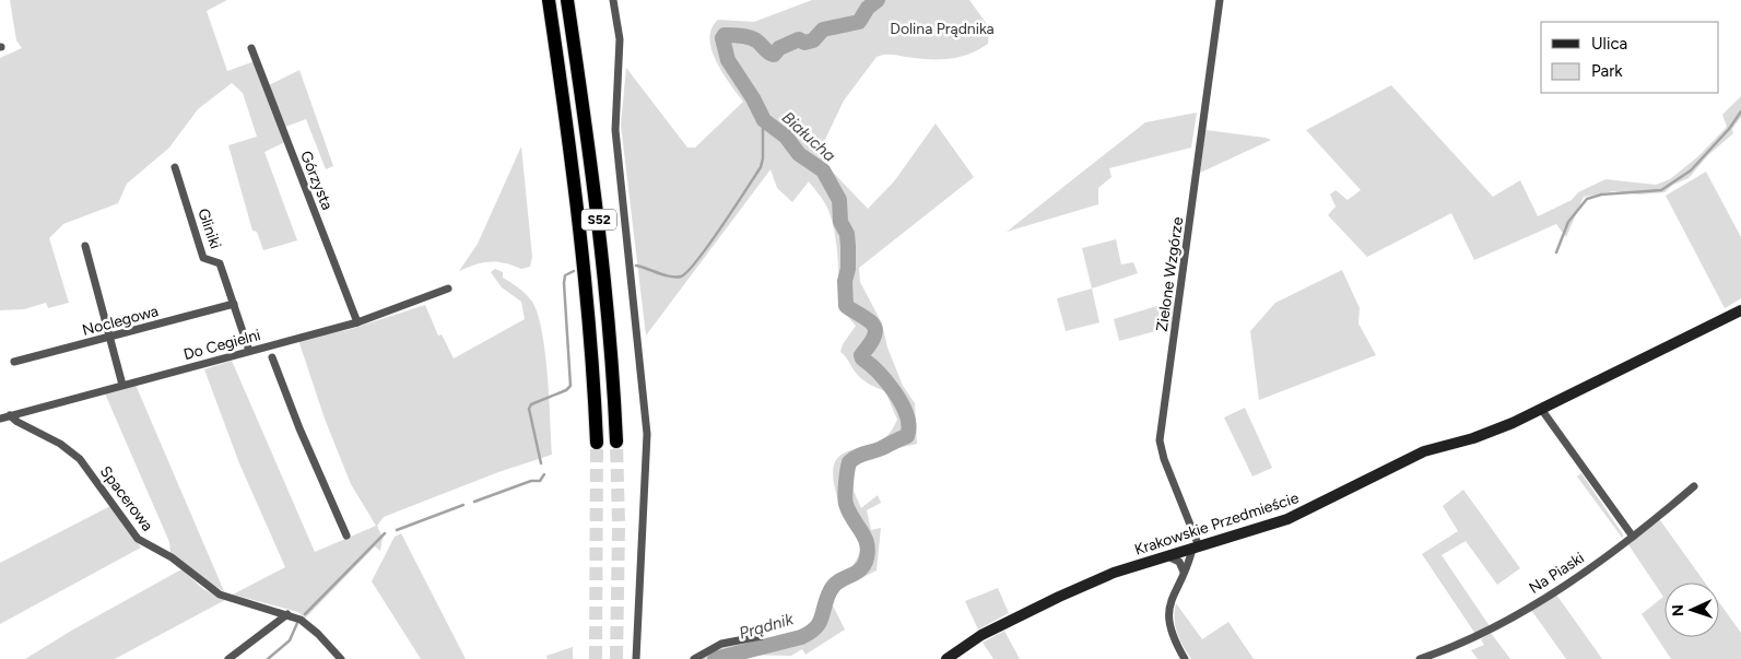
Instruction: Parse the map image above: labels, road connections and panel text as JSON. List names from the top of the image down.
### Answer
{
  "streets": {
    "highway": ["S52"],
    "main road": ["Krakowskie Przedmieście"],
    "street": [
      "Górzysta",
      "Gliniki",
      "Zielone Wzgórze",
      "Noclegowa",
      "Do Cegielni",
      "Spacerowa",
      "Na Piaski"
    ]
  },
  "crossings": [
    ["Górzysta", "Do Cegielni"],
    ["Gliniki", "Noclegowa"],
    ["Gliniki", "Do Cegielni"],
    ["Zielone Wzgórze", "Krakowskie Przedmieście"],
    ["Do Cegielni", "Spacerowa"]
  ],
  "water": ["Białucha", "Prądnik"],
  "parks": ["Dolina Prądnika"],
  "legend": ["Ulica", "Park"],
  "north": "left"
}
